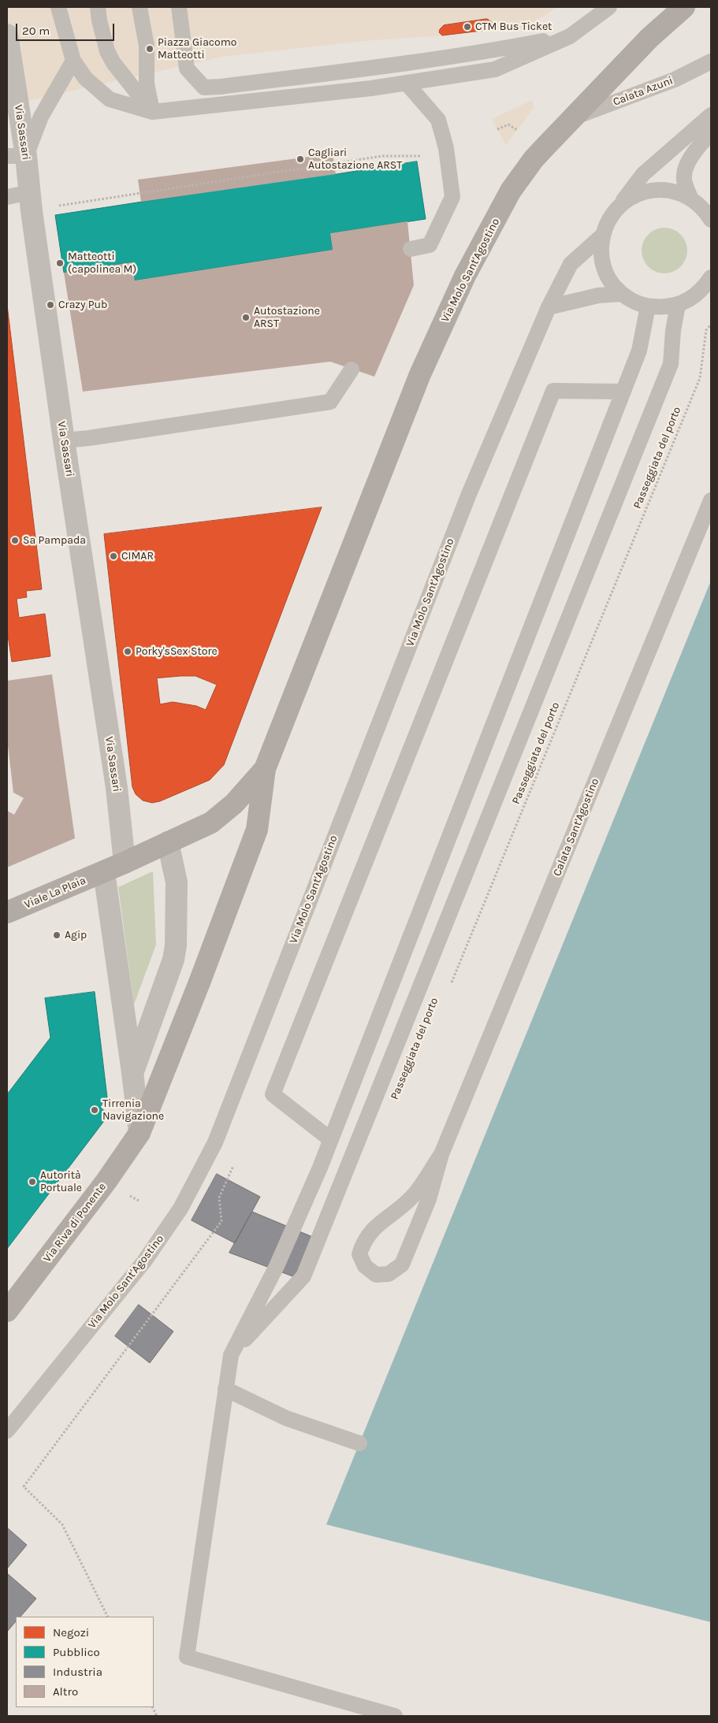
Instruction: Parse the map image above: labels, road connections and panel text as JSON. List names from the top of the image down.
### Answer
{
  "streets": {
    "main road": ["Via Molo Sant'Agostino", "Viale La Plaia", "Via Riva di Ponente"],
    "street": ["Via Sassari"],
    "lane": ["Calata Azuni", "Calata Sant'Agostino"],
    "path": ["Passeggiata del porto"]
  },
  "crossings": [
    ["Calata Azuni", "Via Molo Sant'Agostino"],
    ["Via Sassari", "Via Molo Sant'Agostino"],
    ["Via Molo Sant'Agostino", "Viale La Plaia"],
    ["Via Molo Sant'Agostino", "Via Riva di Ponente"]
  ],
  "places": [
    "CTM Bus Ticket",
    "Piazza Giacomo Matteotti",
    "Cagliari Autostazione ARST",
    "Matteotti (capolinea M)",
    "Crazy Pub",
    "Autostazione ARST",
    "Sa Pampada",
    "CIMAR",
    "Porky'sSex Store",
    "Agip",
    "Tirrenia Navigazione",
    "Autorità Portuale"
  ],
  "legend": [
    "Negozi",
    "Pubblico",
    "Industria",
    "Altro"
  ],
  "scale_bar": "20 m"
}
